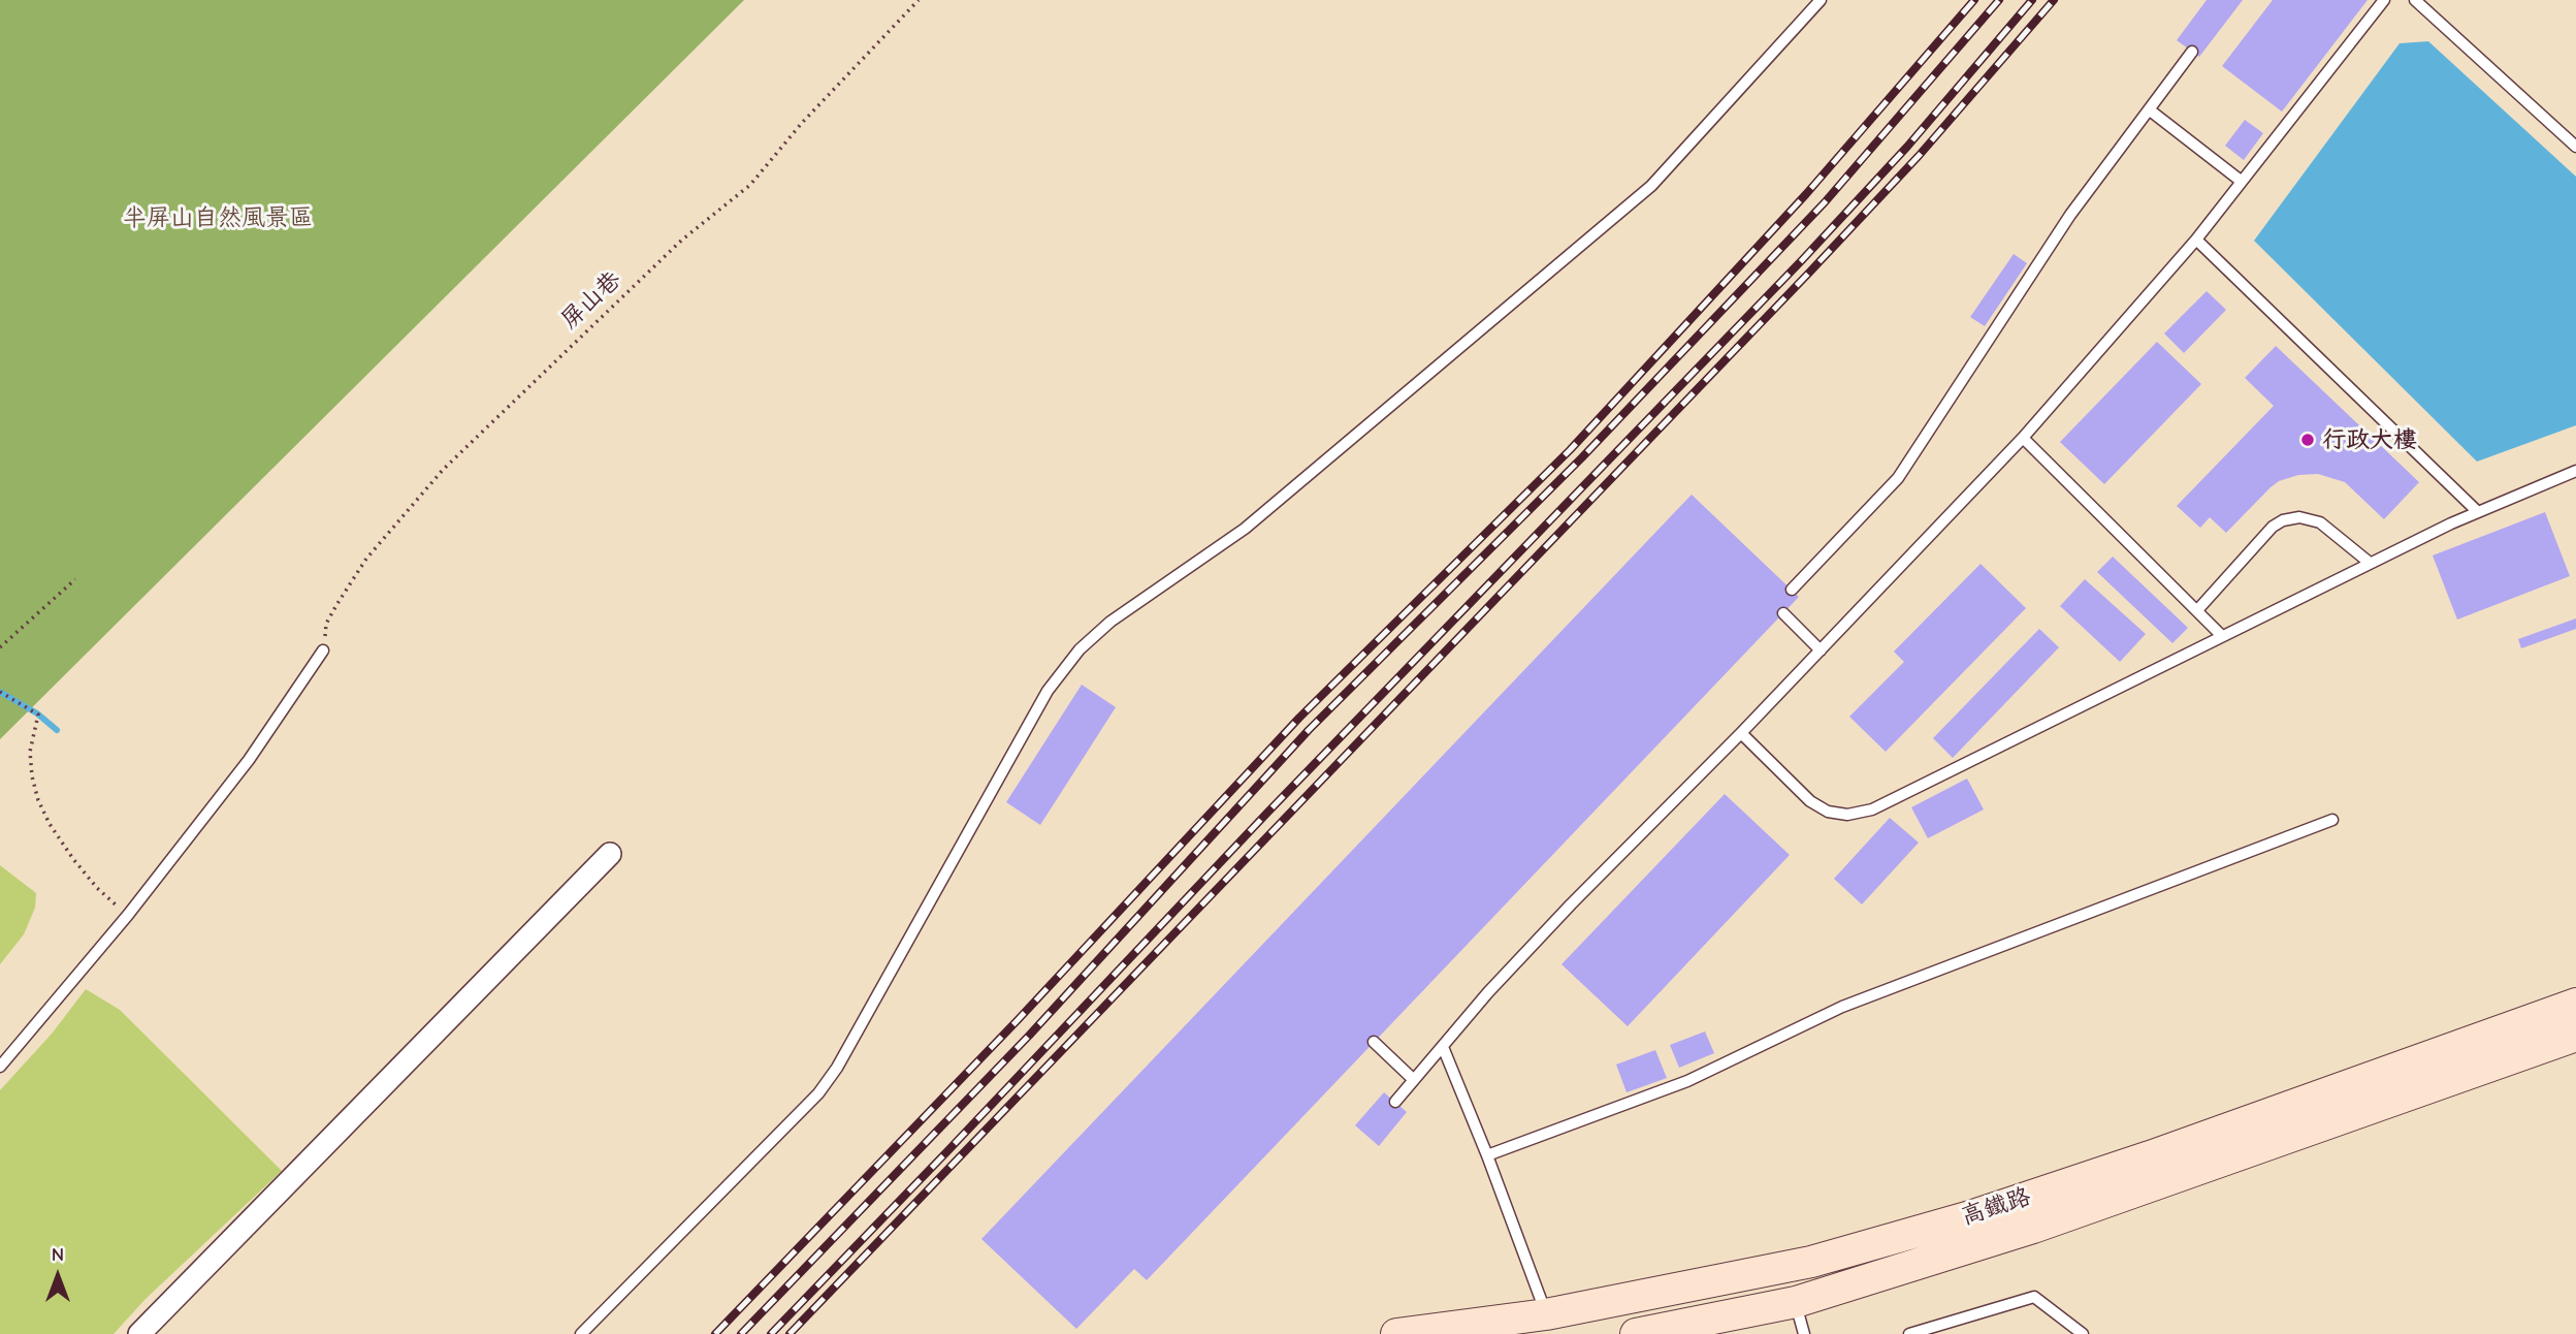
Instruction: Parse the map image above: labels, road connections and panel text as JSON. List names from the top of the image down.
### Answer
{
  "streets": {
    "street": ["高鐵路"],
    "path": ["屏山巷"]
  },
  "parks": ["半屏山自然風景區"],
  "places": ["行政大樓"],
  "north": "top"
}
